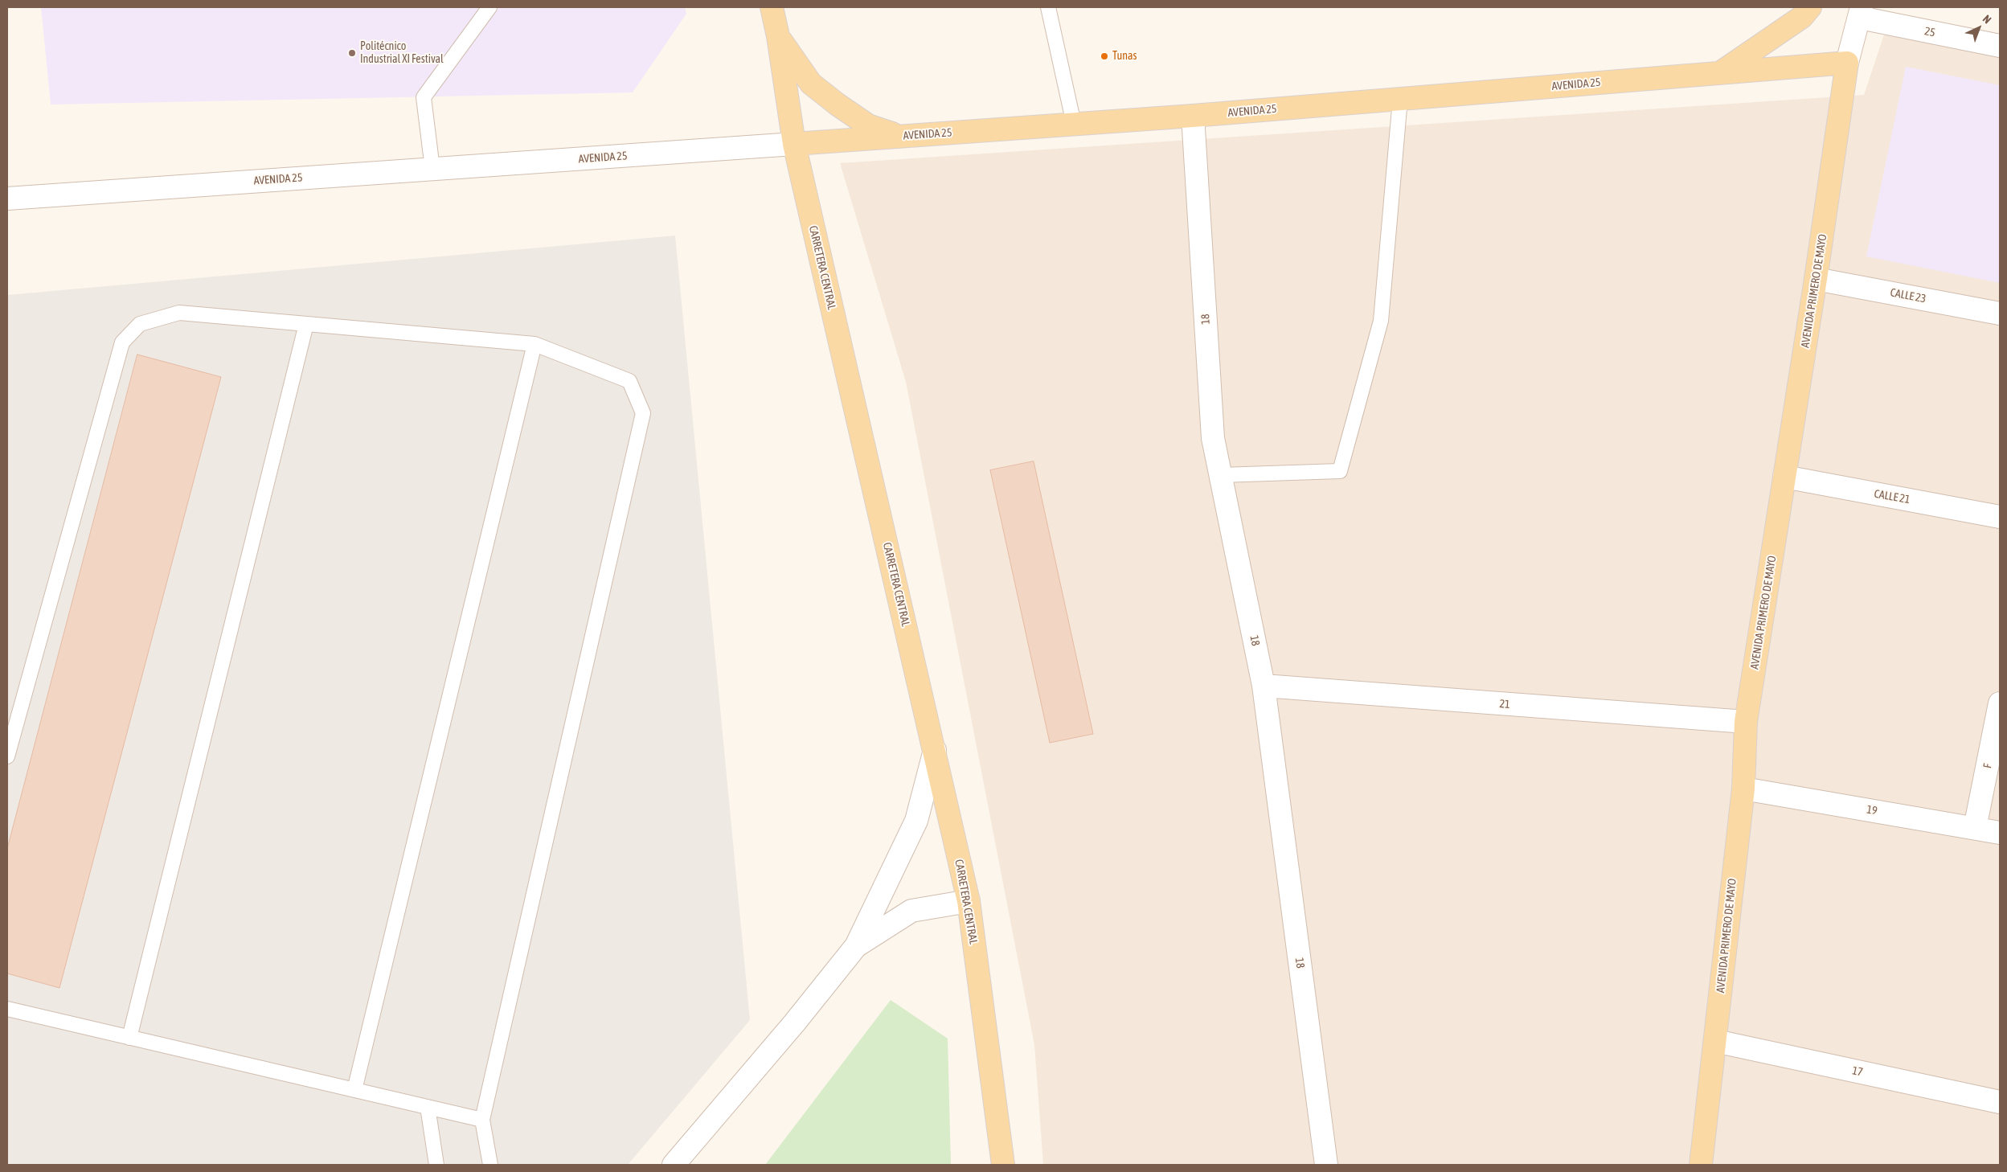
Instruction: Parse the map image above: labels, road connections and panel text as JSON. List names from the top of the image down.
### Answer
{
  "streets": {
    "main road": ["AVENIDA 25", "CARRETERA CENTRAL", "AVENIDA PRIMERO DE MAYO"],
    "street": [
      "25",
      "CALLE 23",
      "18",
      "CALLE 21",
      "21",
      "F",
      "19",
      "17"
    ]
  },
  "crossings": [
    ["AVENIDA 25", "CARRETERA CENTRAL"],
    ["AVENIDA 25", "AVENIDA PRIMERO DE MAYO"],
    ["AVENIDA 25", "18"],
    ["AVENIDA PRIMERO DE MAYO", "CALLE 23"],
    ["AVENIDA PRIMERO DE MAYO", "CALLE 21"],
    ["AVENIDA PRIMERO DE MAYO", "21"],
    ["AVENIDA PRIMERO DE MAYO", "19"],
    ["AVENIDA PRIMERO DE MAYO", "17"],
    ["18", "21"],
    ["F", "19"]
  ],
  "places": ["Politécnico Industrial XI Festival", "Tunas"],
  "north": "top right"
}
